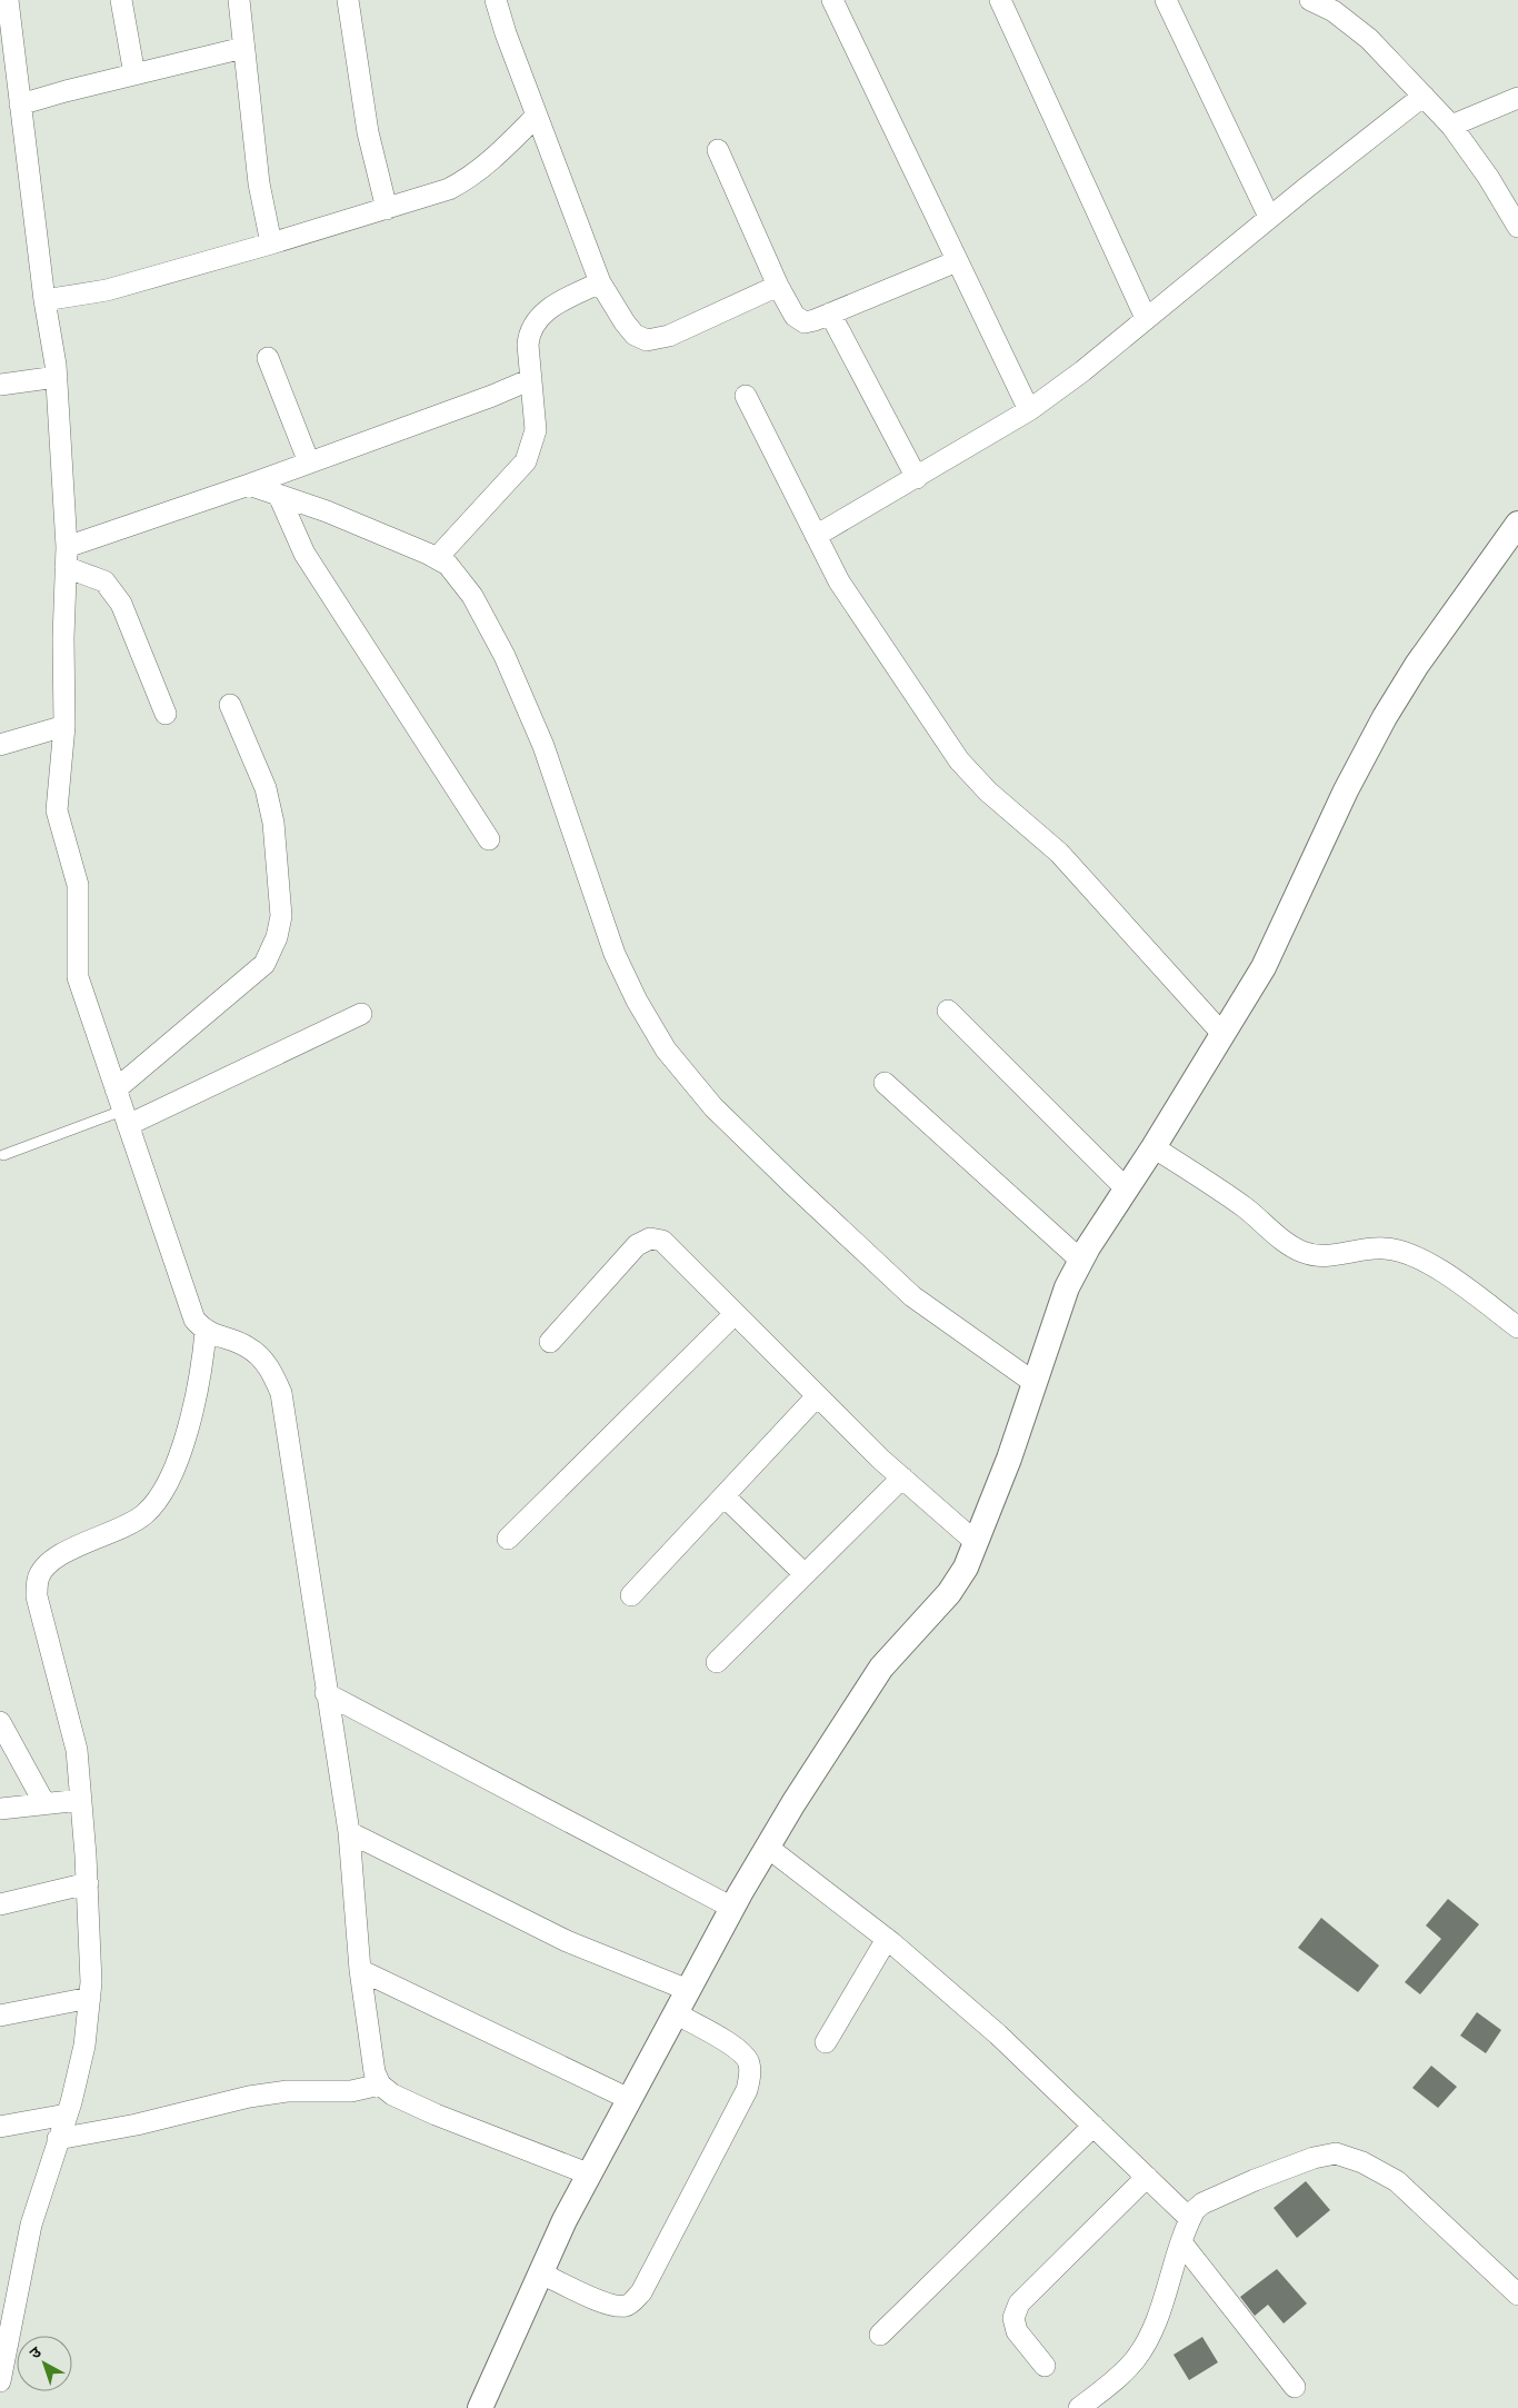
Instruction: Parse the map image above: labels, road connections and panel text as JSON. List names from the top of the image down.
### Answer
{
  "north": "top left"
}
